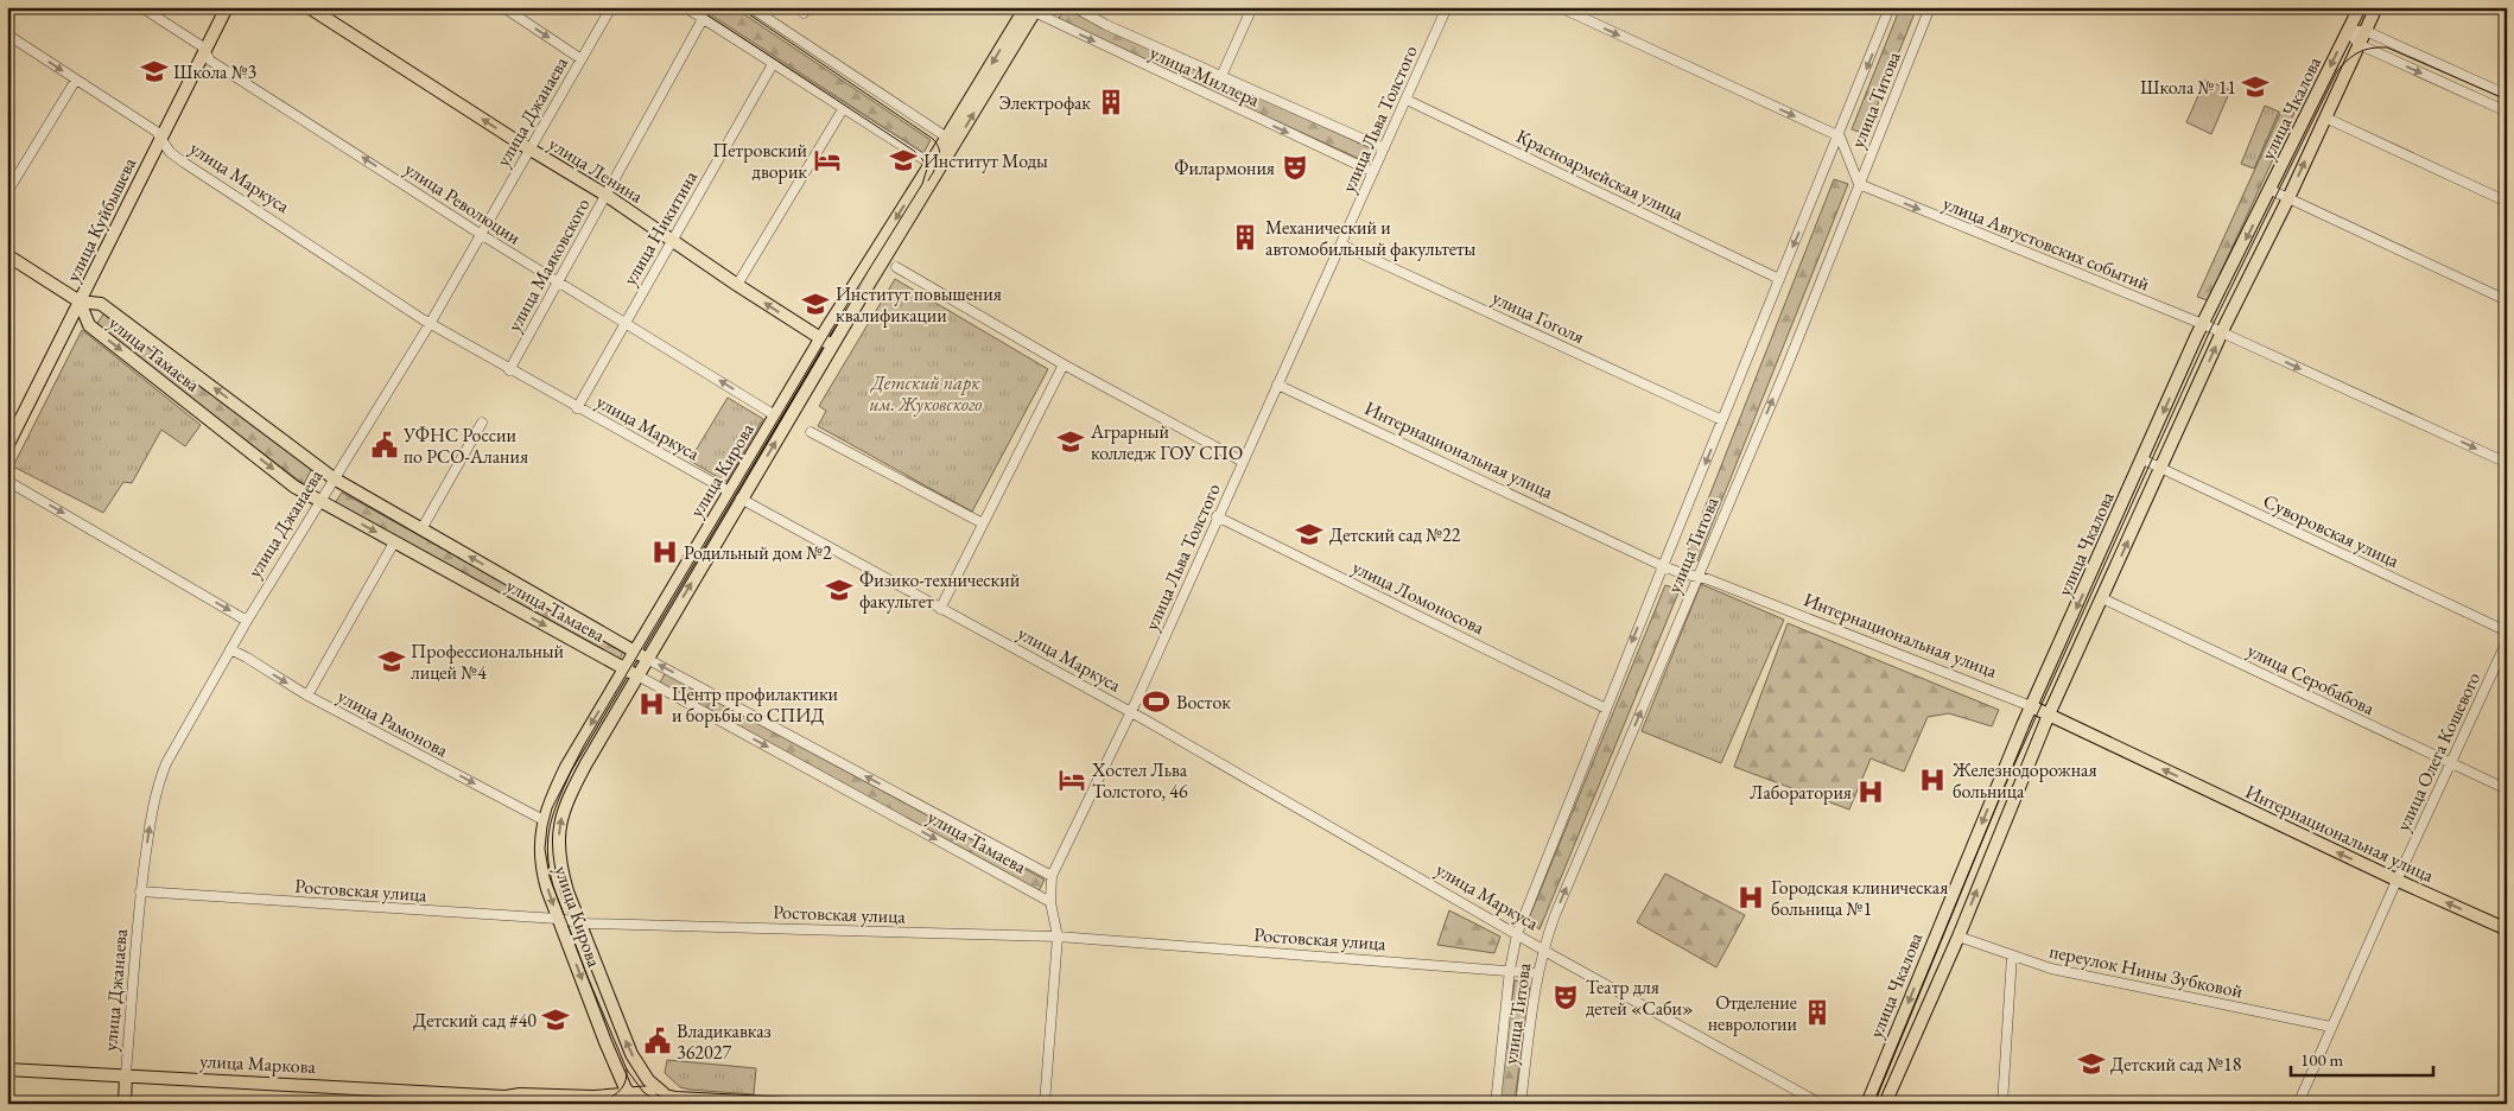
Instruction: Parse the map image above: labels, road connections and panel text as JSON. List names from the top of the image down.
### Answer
{
  "streets": {
    "main road": [
      "улица Чкалова",
      "улица Джанаева",
      "улица Ленина",
      "улица Маркуса",
      "улица Куйбышева",
      "улица Тамаева",
      "Интернациональная улица",
      "улица Кирова",
      "улица Маркова"
    ],
    "street": [
      "улица Миллера",
      "улица Титова",
      "улица Льва Толстого",
      "Красноармейская улица",
      "улица Революции",
      "улица Никитина",
      "улица Августовских событий",
      "улица Маяковского",
      "улица Гоголя",
      "Суворовская улица",
      "улица Ломоносова",
      "улица Серобабова",
      "улица Рамонова",
      "улица Олега Кошевого",
      "Ростовская улица",
      "переулок Нины Зубковой"
    ]
  },
  "crossings": [
    ["улица Миллера", "улица Льва Толстого"],
    ["улица Миллера", "улица Кирова"],
    ["улица Титова", "Красноармейская улица"],
    ["улица Титова", "улица Маркуса"],
    ["улица Титова", "улица Августовских событий"],
    ["улица Титова", "улица Гоголя"],
    ["улица Титова", "Интернациональная улица"],
    ["улица Титова", "улица Ломоносова"],
    ["улица Титова", "Ростовская улица"],
    ["улица Чкалова", "улица Августовских событий"],
    ["улица Чкалова", "Интернациональная улица"],
    ["улица Чкалова", "Суворовская улица"],
    ["улица Чкалова", "улица Серобабова"],
    ["улица Чкалова", "переулок Нины Зубковой"],
    ["улица Джанаева", "улица Ленина"],
    ["улица Джанаева", "улица Маркуса"],
    ["улица Джанаева", "улица Революции"],
    ["улица Джанаева", "улица Тамаева"],
    ["улица Джанаева", "улица Рамонова"],
    ["улица Джанаева", "Ростовская улица"],
    ["улица Джанаева", "улица Маркова"],
    ["улица Льва Толстого", "Красноармейская улица"],
    ["улица Льва Толстого", "улица Маркуса"],
    ["улица Льва Толстого", "улица Гоголя"],
    ["улица Льва Толстого", "улица Тамаева"],
    ["улица Льва Толстого", "Интернациональная улица"],
    ["улица Льва Толстого", "улица Ломоносова"],
    ["улица Льва Толстого", "Ростовская улица"],
    ["улица Ленина", "улица Никитина"],
    ["улица Ленина", "улица Маяковского"],
    ["улица Ленина", "улица Кирова"],
    ["улица Маркуса", "улица Куйбышева"],
    ["улица Маркуса", "улица Никитина"],
    ["улица Маркуса", "улица Маяковского"],
    ["улица Маркуса", "улица Кирова"],
    ["улица Революции", "улица Куйбышева"],
    ["улица Революции", "улица Никитина"],
    ["улица Революции", "улица Маяковского"],
    ["улица Революции", "улица Кирова"],
    ["улица Куйбышева", "улица Тамаева"],
    ["улица Тамаева", "улица Кирова"],
    ["Интернациональная улица", "улица Олега Кошевого"],
    ["улица Кирова", "улица Рамонова"],
    ["улица Кирова", "Ростовская улица"],
    ["улица Кирова", "улица Маркова"],
    ["улица Серобабова", "улица Олега Кошевого"],
    ["улица Олега Кошевого", "переулок Нины Зубковой"]
  ],
  "one_way": [
    "улица Ленина",
    "улица Революции",
    "улица Августовских событий",
    "Интернациональная улица",
    "улица Рамонова"
  ],
  "parks": ["Детский парк им. Жуковского"],
  "places": {
    "school or university": [
      "Школа №3",
      "Школа № 11",
      "Институт Моды",
      "Институт повышения квалификации",
      "Аграрный колледж ГОУ СПО",
      "Детский сад №22",
      "Физико-технический факультет",
      "Профессиональный лицей №4",
      "Детский сад #40",
      "Детский сад №18"
    ],
    "building": ["Электрофак", "Механический и автомобильный факультеты", "Отделение неврологии"],
    "hotel": ["Петровский дворик", "Хостел Льва Толстого, 46"],
    "theatre": ["Филармония", "Театр для детей «Саби»"],
    "public building": ["УФНС России по РСО-Алания", "Владикавказ 362027"],
    "hospital": [
      "Родильный дом №2",
      "Центр профилактики и борьбы со СПИД",
      "Железнодорожная больница",
      "Лаборатория",
      "Городская клиническая больница №1"
    ],
    "sports": ["Восток"]
  },
  "scale_bar": "100 m"
}
